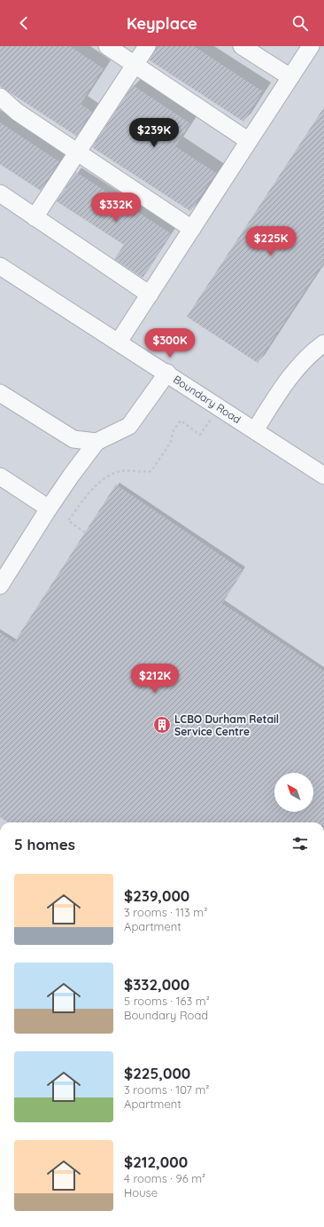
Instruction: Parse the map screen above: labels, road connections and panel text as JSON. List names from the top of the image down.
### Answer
{
  "streets": {
    "street": ["Boundary Road"]
  },
  "places": {
    "building": ["LCBO Durham Retail Service Centre"]
  },
  "north": "top left",
  "page": {
    "header": "Keyplace",
    "price": [
      "$239K",
      "$332K",
      "$225K",
      "$300K",
      "$212K"
    ],
    "heading": "5 homes",
    "list": [
      {
        "name": "$239,000",
        "note": "3 rooms · 113 m² · Apartment"
      },
      {
        "name": "$332,000",
        "note": "5 rooms · 163 m² · Boundary Road"
      },
      {
        "name": "$225,000",
        "note": "3 rooms · 107 m² · Apartment"
      },
      {
        "name": "$212,000",
        "note": "4 rooms · 96 m² · House"
      }
    ]
  }
}
